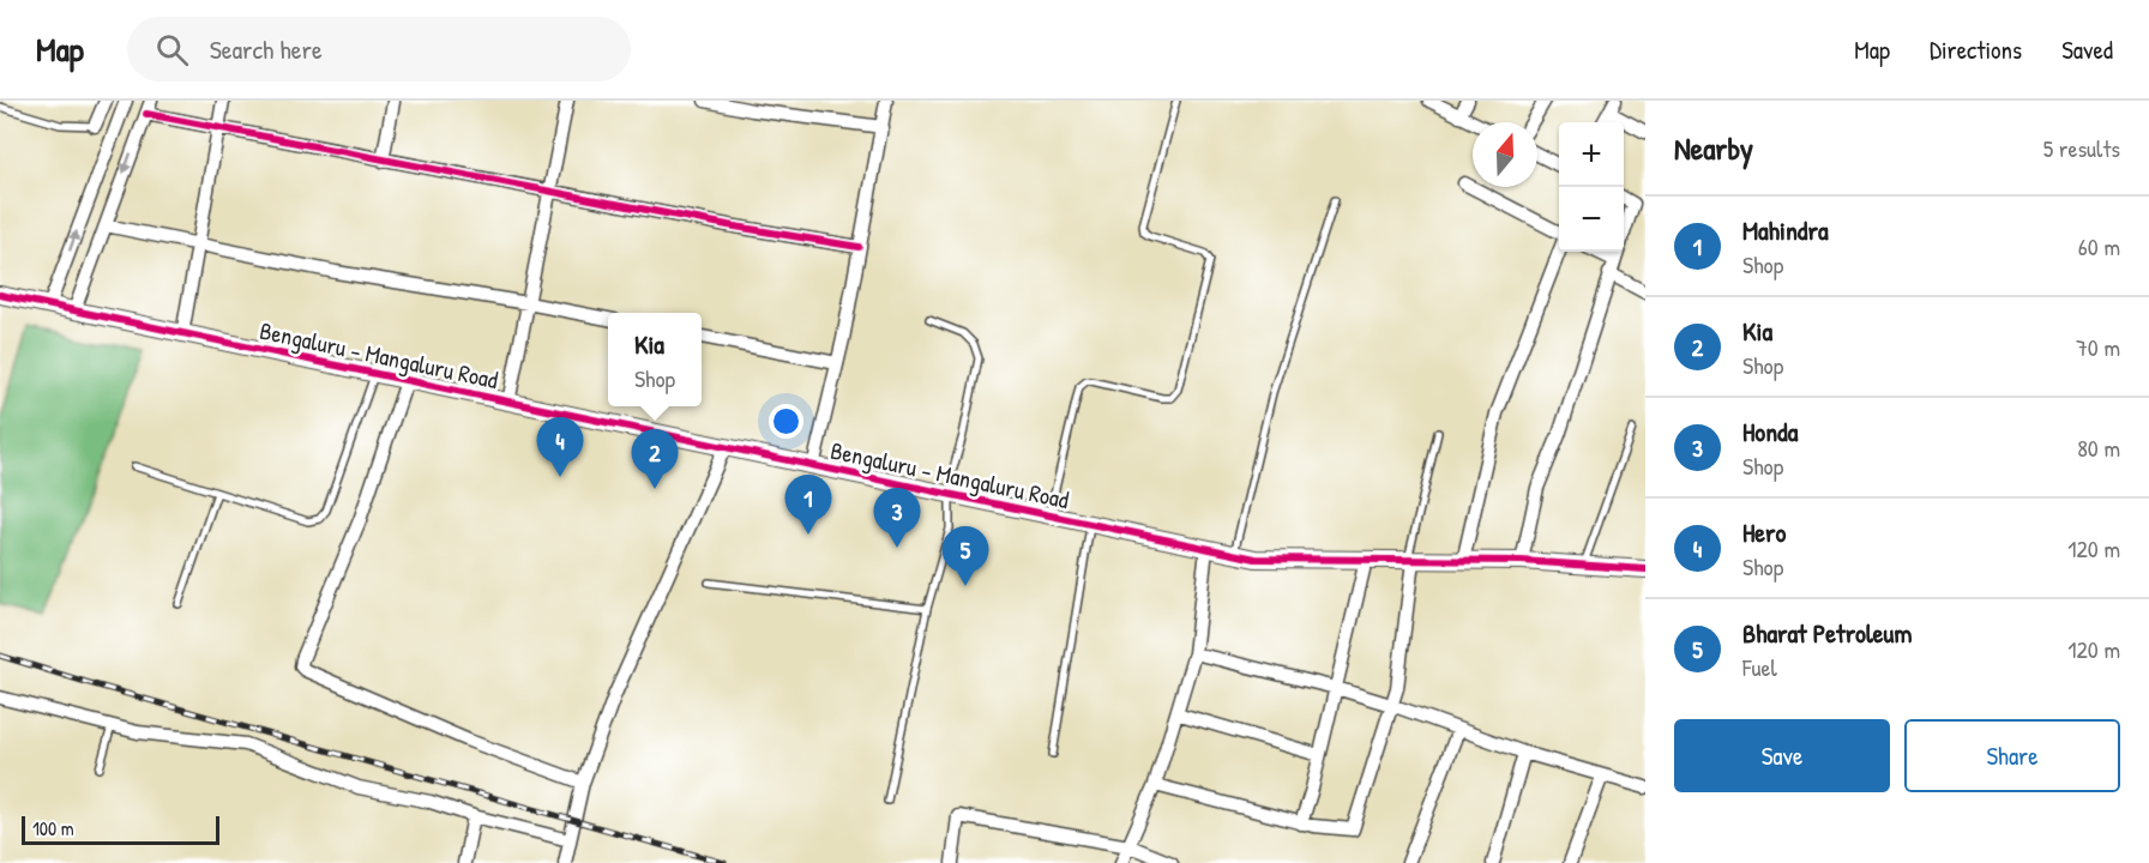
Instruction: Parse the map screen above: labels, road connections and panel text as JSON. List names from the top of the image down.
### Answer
{
  "streets": {
    "street": ["Bengaluru - Mangaluru Road"]
  },
  "scale_bar": "100 m",
  "north": "top",
  "page": {
    "header": "Map",
    "search": "Search here",
    "nav": ["Map", "Directions", "Saved"],
    "heading": ["Nearby", "5 results"],
    "map_buttons": ["+", "−"],
    "list": [
      {
        "mark": "1",
        "name": "Mahindra",
        "note": "Shop",
        "value": "60 m"
      },
      {
        "mark": "2",
        "name": "Kia",
        "note": "Shop",
        "value": "70 m"
      },
      {
        "mark": "3",
        "name": "Honda",
        "note": "Shop",
        "value": "80 m"
      },
      {
        "mark": "4",
        "name": "Hero",
        "note": "Shop",
        "value": "120 m"
      },
      {
        "mark": "5",
        "name": "Bharat Petroleum",
        "note": "Fuel",
        "value": "120 m"
      }
    ],
    "popup": ["Kia", "Shop"],
    "pins": [
      "4",
      "2",
      "1",
      "3",
      "5"
    ],
    "buttons": ["Save", "Share"],
    "scale": "100 m"
  }
}
